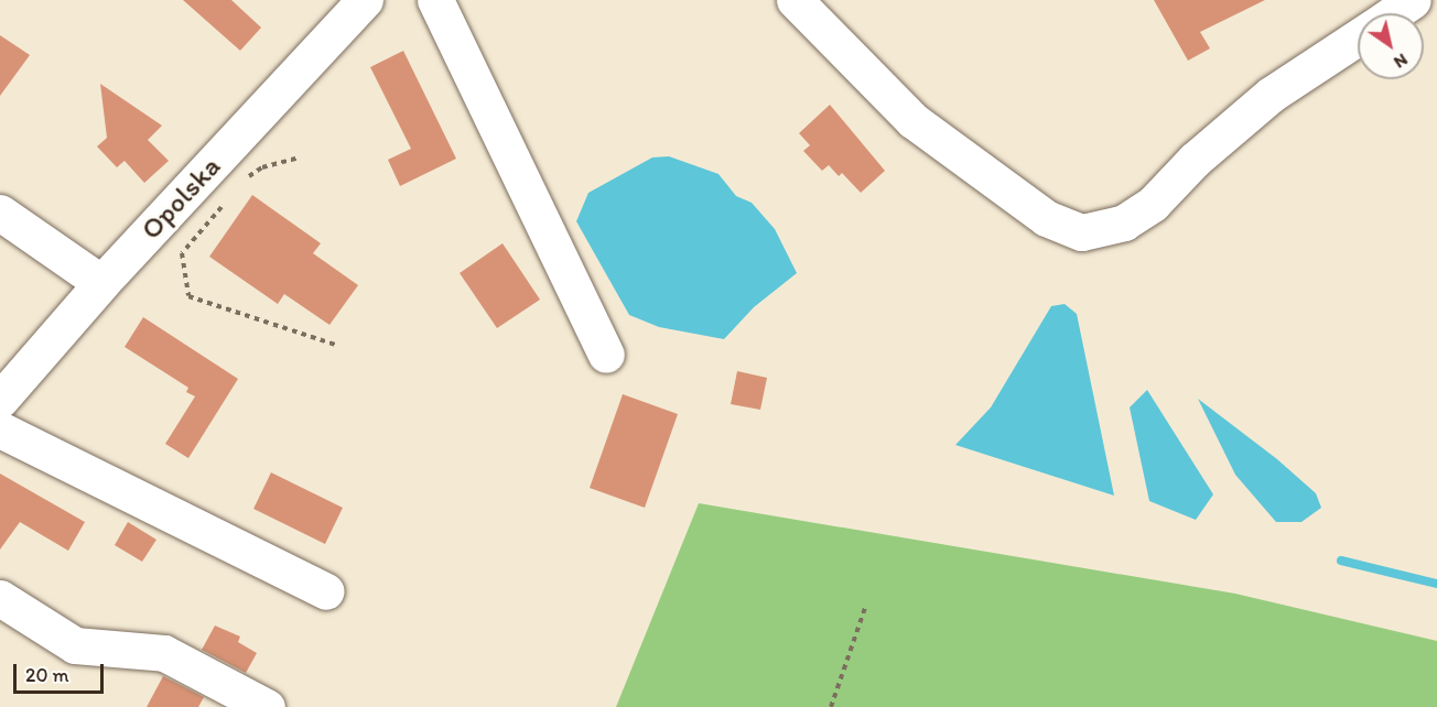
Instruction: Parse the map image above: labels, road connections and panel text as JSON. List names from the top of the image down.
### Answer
{
  "streets": {
    "street": ["Opolska"]
  },
  "scale_bar": "20 m",
  "north": "bottom right"
}
